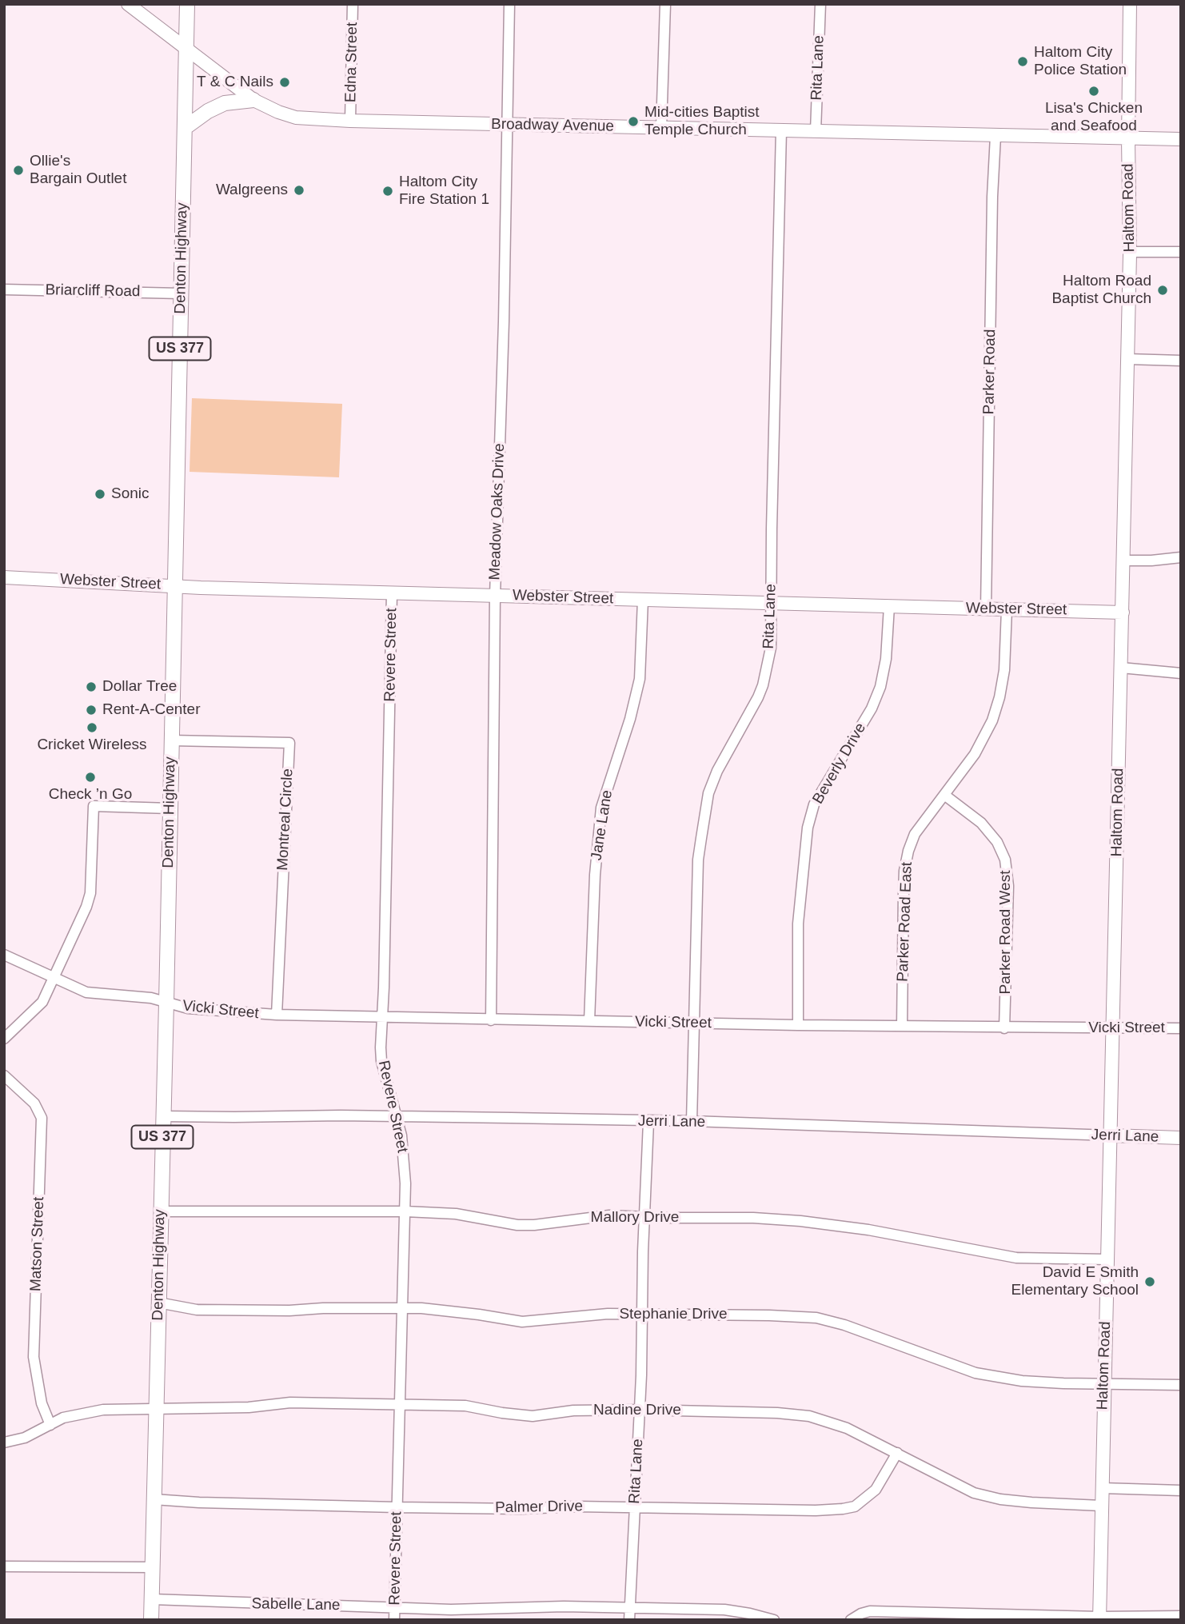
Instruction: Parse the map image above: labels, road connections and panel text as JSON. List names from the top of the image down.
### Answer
{
  "streets": {
    "main road": [
      "Broadway Avenue",
      "Haltom Road",
      "Denton Highway",
      "US 377",
      "Webster Street",
      "Jerri Lane"
    ],
    "street": [
      "Edna Street",
      "Rita Lane",
      "Briarcliff Road",
      "Parker Road",
      "Meadow Oaks Drive",
      "Revere Street",
      "Beverly Drive",
      "Montreal Circle",
      "Jane Lane",
      "Parker Road East",
      "Parker Road West",
      "Vicki Street",
      "Mallory Drive",
      "Matson Street",
      "Stephanie Drive",
      "Nadine Drive",
      "Palmer Drive",
      "Sabelle Lane"
    ]
  },
  "crossings": [
    ["Edna Street", "Broadway Avenue"],
    ["Rita Lane", "Broadway Avenue"],
    ["Rita Lane", "Webster Street"],
    ["Rita Lane", "Vicki Street"],
    ["Rita Lane", "Jerri Lane"],
    ["Rita Lane", "Mallory Drive"],
    ["Rita Lane", "Stephanie Drive"],
    ["Rita Lane", "Nadine Drive"],
    ["Rita Lane", "Palmer Drive"],
    ["Rita Lane", "Sabelle Lane"],
    ["Broadway Avenue", "Haltom Road"],
    ["Broadway Avenue", "Denton Highway"],
    ["Broadway Avenue", "Parker Road"],
    ["Broadway Avenue", "Meadow Oaks Drive"],
    ["Haltom Road", "Webster Street"],
    ["Haltom Road", "Vicki Street"],
    ["Haltom Road", "Jerri Lane"],
    ["Haltom Road", "Mallory Drive"],
    ["Haltom Road", "Stephanie Drive"],
    ["Haltom Road", "Nadine Drive"],
    ["Denton Highway", "Briarcliff Road"],
    ["Denton Highway", "Webster Street"],
    ["Denton Highway", "Montreal Circle"],
    ["Denton Highway", "Vicki Street"],
    ["Denton Highway", "Jerri Lane"],
    ["Denton Highway", "Mallory Drive"],
    ["Denton Highway", "Stephanie Drive"],
    ["Denton Highway", "Nadine Drive"],
    ["Denton Highway", "Palmer Drive"],
    ["Denton Highway", "Sabelle Lane"],
    ["Parker Road", "Webster Street"],
    ["Meadow Oaks Drive", "Webster Street"],
    ["Meadow Oaks Drive", "Vicki Street"],
    ["Webster Street", "Revere Street"],
    ["Webster Street", "Beverly Drive"],
    ["Webster Street", "Jane Lane"],
    ["Revere Street", "Vicki Street"],
    ["Revere Street", "Jerri Lane"],
    ["Revere Street", "Mallory Drive"],
    ["Revere Street", "Stephanie Drive"],
    ["Revere Street", "Nadine Drive"],
    ["Revere Street", "Palmer Drive"],
    ["Revere Street", "Sabelle Lane"],
    ["Beverly Drive", "Vicki Street"],
    ["Montreal Circle", "Vicki Street"],
    ["Jane Lane", "Vicki Street"],
    ["Parker Road East", "Parker Road West"],
    ["Parker Road East", "Vicki Street"],
    ["Parker Road West", "Vicki Street"],
    ["Matson Street", "Nadine Drive"],
    ["Nadine Drive", "Palmer Drive"]
  ],
  "places": [
    "Haltom City Police Station",
    "T & C Nails",
    "Lisa's Chicken and Seafood",
    "Mid-cities Baptist Temple Church",
    "Ollie's Bargain Outlet",
    "Walgreens",
    "Haltom City Fire Station 1",
    "Haltom Road Baptist Church",
    "Sonic",
    "Dollar Tree",
    "Rent-A-Center",
    "Cricket Wireless",
    "Check ’n Go",
    "David E Smith Elementary School"
  ]
}
